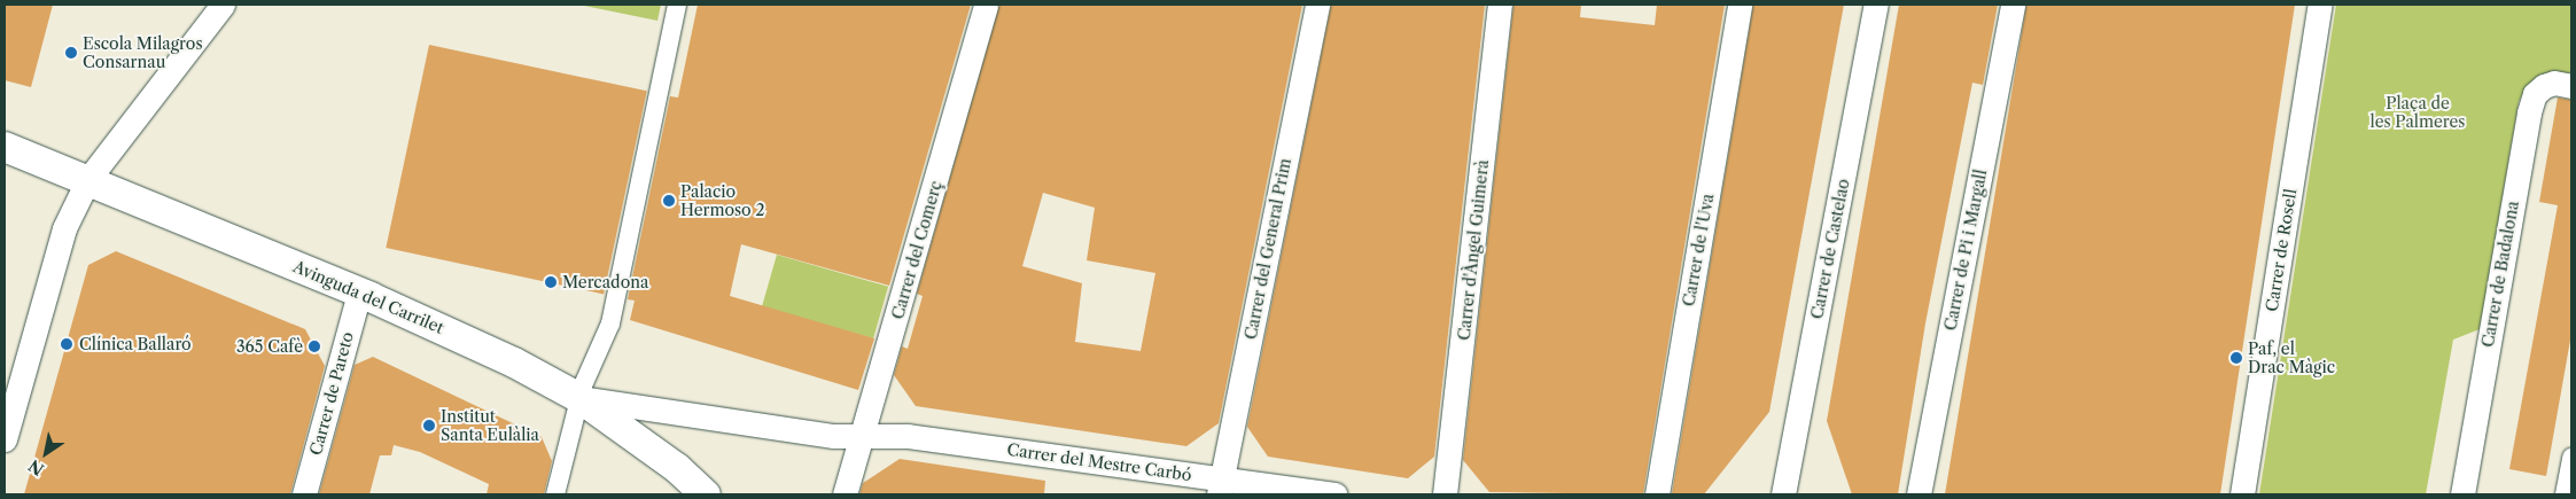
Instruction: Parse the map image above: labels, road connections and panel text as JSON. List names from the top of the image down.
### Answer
{
  "streets": {
    "street": [
      "Carrer del General Prim",
      "Carrer de Castelao",
      "Carrer del Comerç",
      "Carrer d'Àngel Guimerà",
      "Carrer de l'Uva",
      "Carrer de Pi i Margall",
      "Carrer de Rosell",
      "Carrer de Badalona",
      "Avinguda del Carrilet",
      "Carrer de Pareto",
      "Carrer del Mestre Carbó"
    ]
  },
  "crossings": [
    ["Carrer del General Prim", "Carrer del Mestre Carbó"],
    ["Carrer del Comerç", "Carrer del Mestre Carbó"],
    ["Avinguda del Carrilet", "Carrer de Pareto"],
    ["Avinguda del Carrilet", "Carrer del Mestre Carbó"]
  ],
  "parks": ["Plaça de les Palmeres"],
  "places": [
    "Escola Milagros Consarnau",
    "Palacio Hermoso 2",
    "Mercadona",
    "Clínica Ballaró",
    "365 Cafè",
    "Paf, el Drac Màgic",
    "Institut Santa Eulàlia"
  ],
  "north": "bottom left"
}
